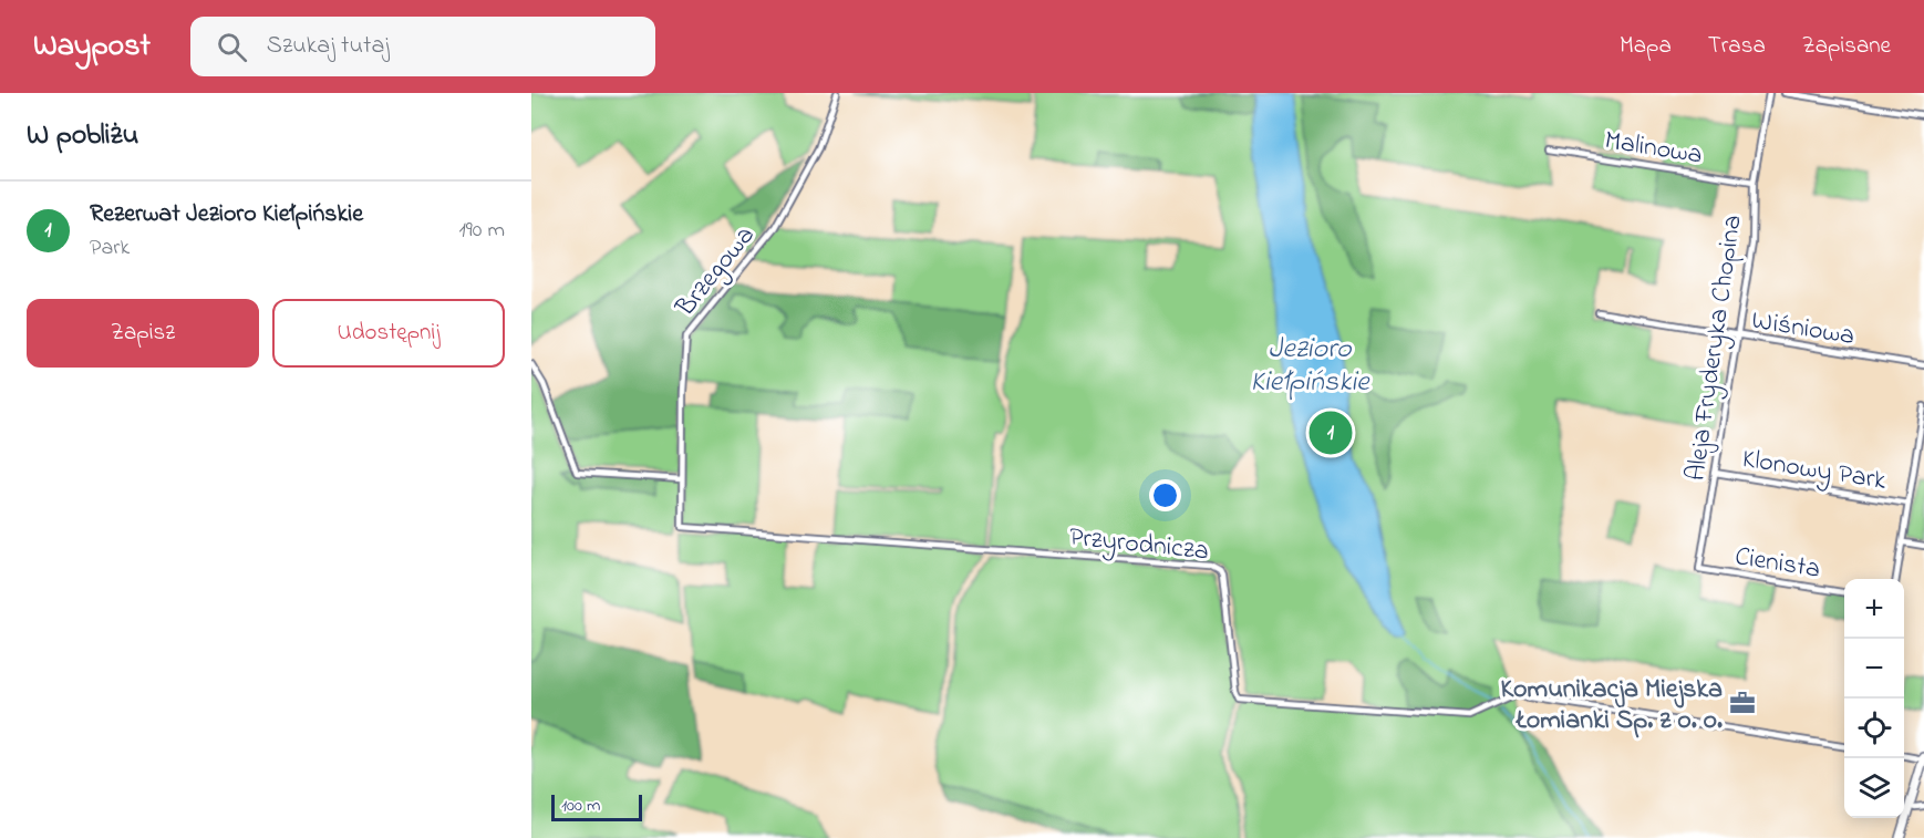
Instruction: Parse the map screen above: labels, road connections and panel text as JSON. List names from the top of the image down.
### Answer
{
  "streets": {
    "street": [
      "Malinowa",
      "Brzegowa",
      "Wiśniowa",
      "Aleja Fryderyka Chopina",
      "Klonowy Park",
      "Przyrodnicza",
      "Cienista"
    ]
  },
  "crossings": [
    ["Malinowa", "Aleja Fryderyka Chopina"],
    ["Brzegowa", "Przyrodnicza"],
    ["Wiśniowa", "Aleja Fryderyka Chopina"],
    ["Aleja Fryderyka Chopina", "Klonowy Park"],
    ["Aleja Fryderyka Chopina", "Cienista"]
  ],
  "water": ["Jezioro Kiełpińskie"],
  "places": {
    "office": ["Komunikacja Miejska Łomianki Sp. z o. o."]
  },
  "scale_bar": "100 m",
  "page": {
    "header": "Waypost",
    "search": "Szukaj tutaj",
    "nav": ["Mapa", "Trasa", "Zapisane"],
    "heading": "W pobliżu",
    "list": [
      {
        "mark": "1",
        "name": "Rezerwat Jezioro Kiełpińskie",
        "note": "Park",
        "value": "190 m"
      }
    ],
    "buttons": ["Zapisz", "Udostępnij"],
    "pins": "1",
    "map_buttons": ["+", "−"],
    "scale": "100 m"
  }
}
